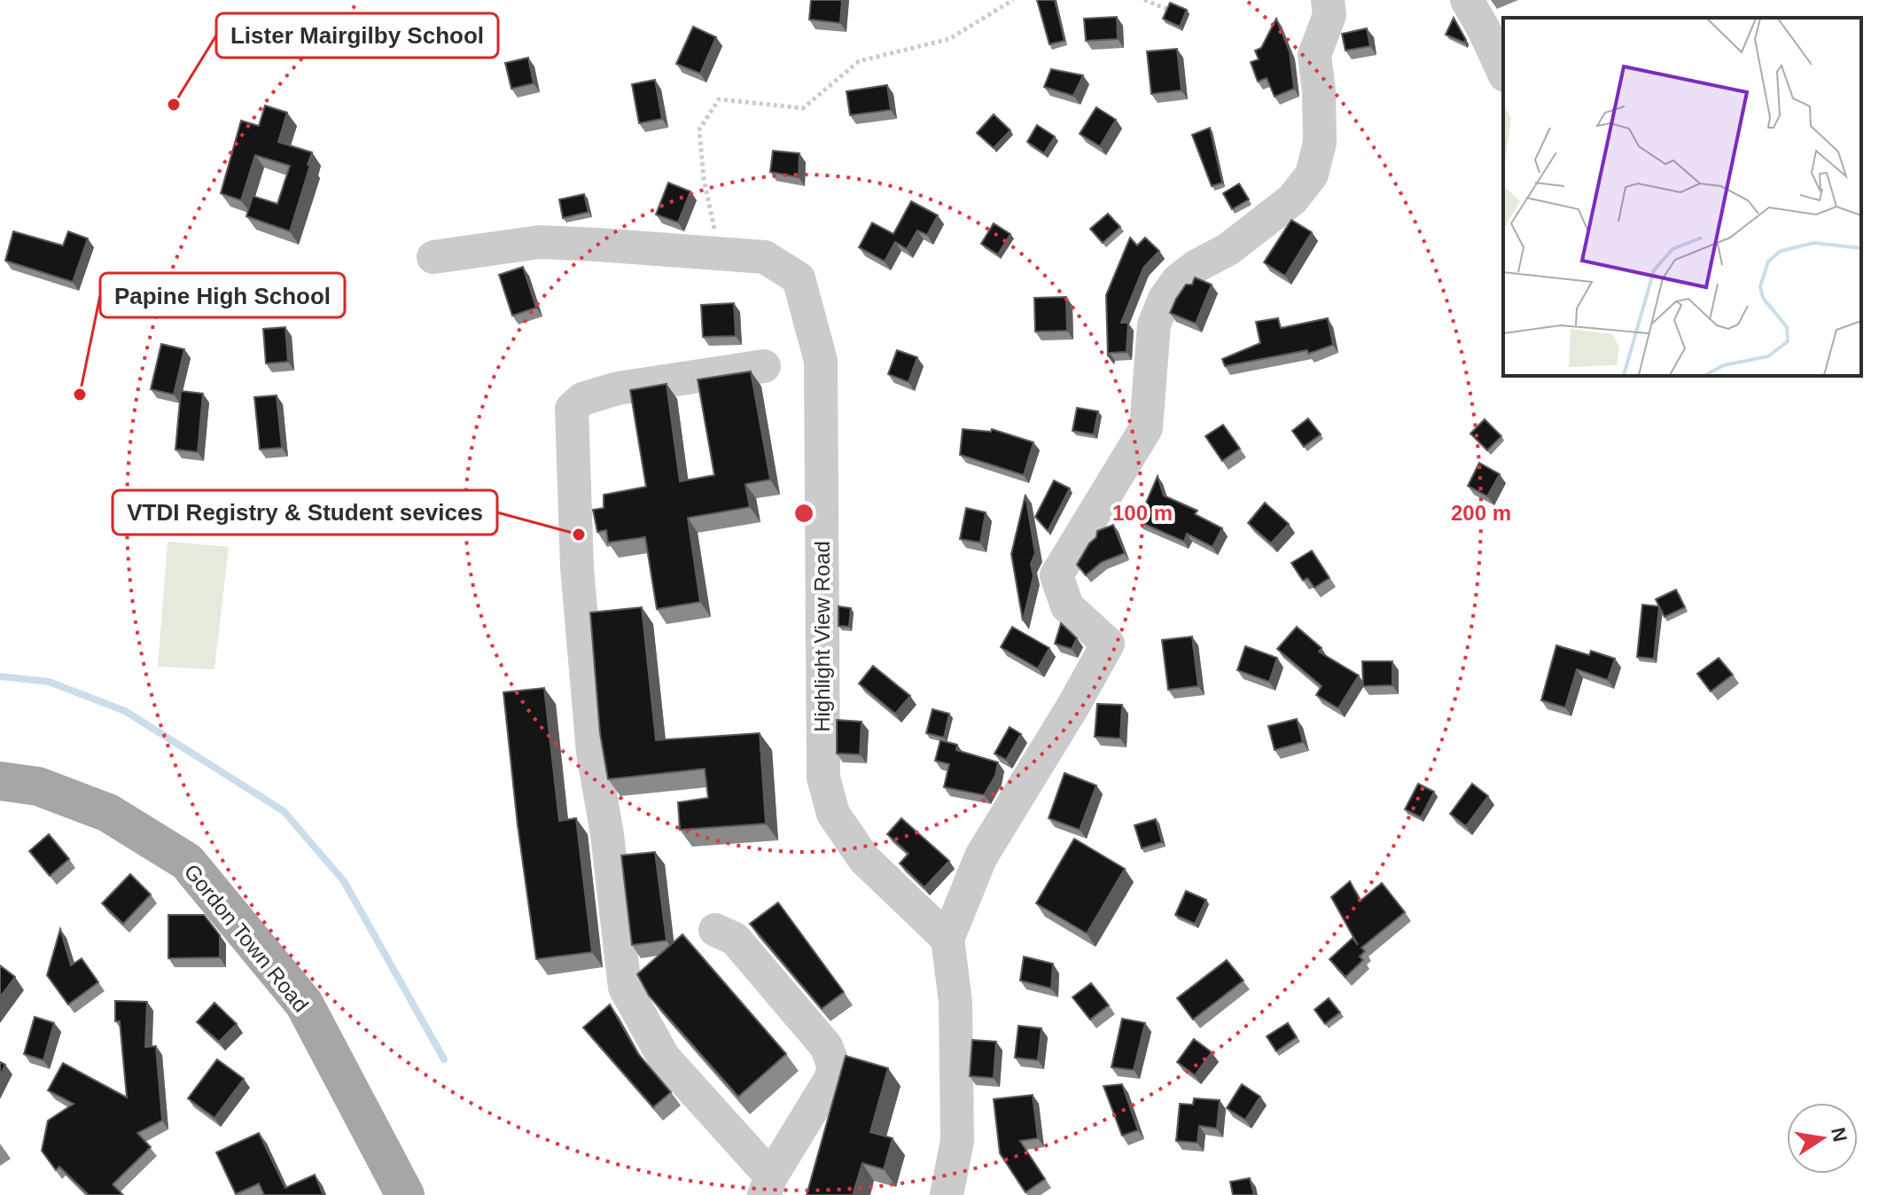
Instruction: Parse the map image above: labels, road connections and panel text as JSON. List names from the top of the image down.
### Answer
{
  "streets": {
    "main road": ["Gordon Town Road"],
    "street": ["Highlight View Road"]
  },
  "places": ["Lister Mairgilby School", "Papine High School", "VTDI Registry & Student sevices"],
  "north": "right",
  "rings": ["100 m", "200 m"]
}
